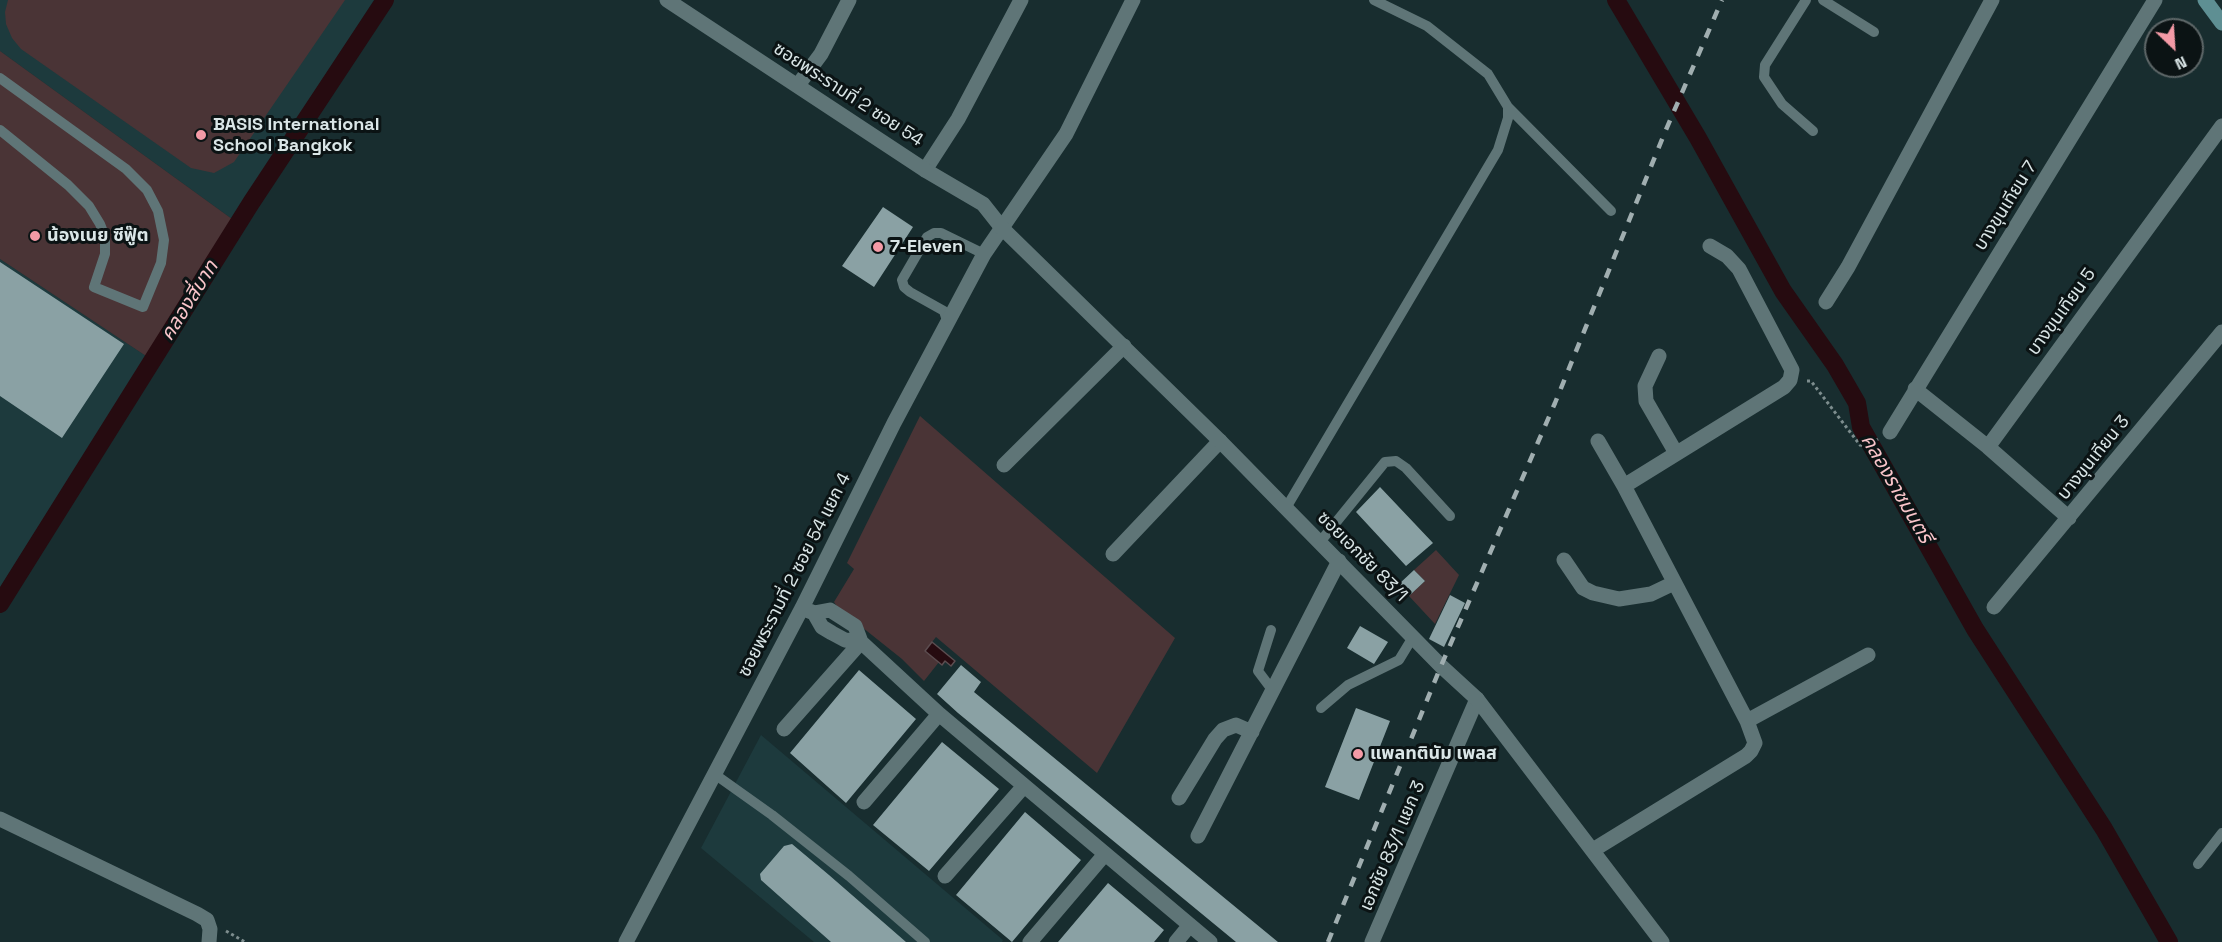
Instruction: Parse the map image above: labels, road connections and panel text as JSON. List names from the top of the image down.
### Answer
{
  "streets": {
    "street": [
      "ซอยพระรามที่ 2 ซอย 54",
      "บางขุนเทียน 7",
      "บางขุนเทียน 5",
      "บางขุนเทียน 3",
      "ซอยเอกชัย 83/1",
      "ซอยพระรามที่ 2 ซอย 54 แยก 4",
      "เอกชัย 83/1 แยก 3"
    ]
  },
  "crossings": [
    ["ซอยพระรามที่ 2 ซอย 54", "ซอยเอกชัย 83/1"],
    ["ซอยพระรามที่ 2 ซอย 54", "ซอยพระรามที่ 2 ซอย 54 แยก 4"],
    ["ซอยเอกชัย 83/1", "ซอยพระรามที่ 2 ซอย 54 แยก 4"],
    ["ซอยเอกชัย 83/1", "เอกชัย 83/1 แยก 3"]
  ],
  "water": ["คลองสี่บาท", "คลองราชมนตรี"],
  "places": [
    "BASIS International School Bangkok",
    "น้องเนย ซีฟู๊ต",
    "7-Eleven",
    "แพลทตินัม เพลส"
  ],
  "north": "bottom right"
}
